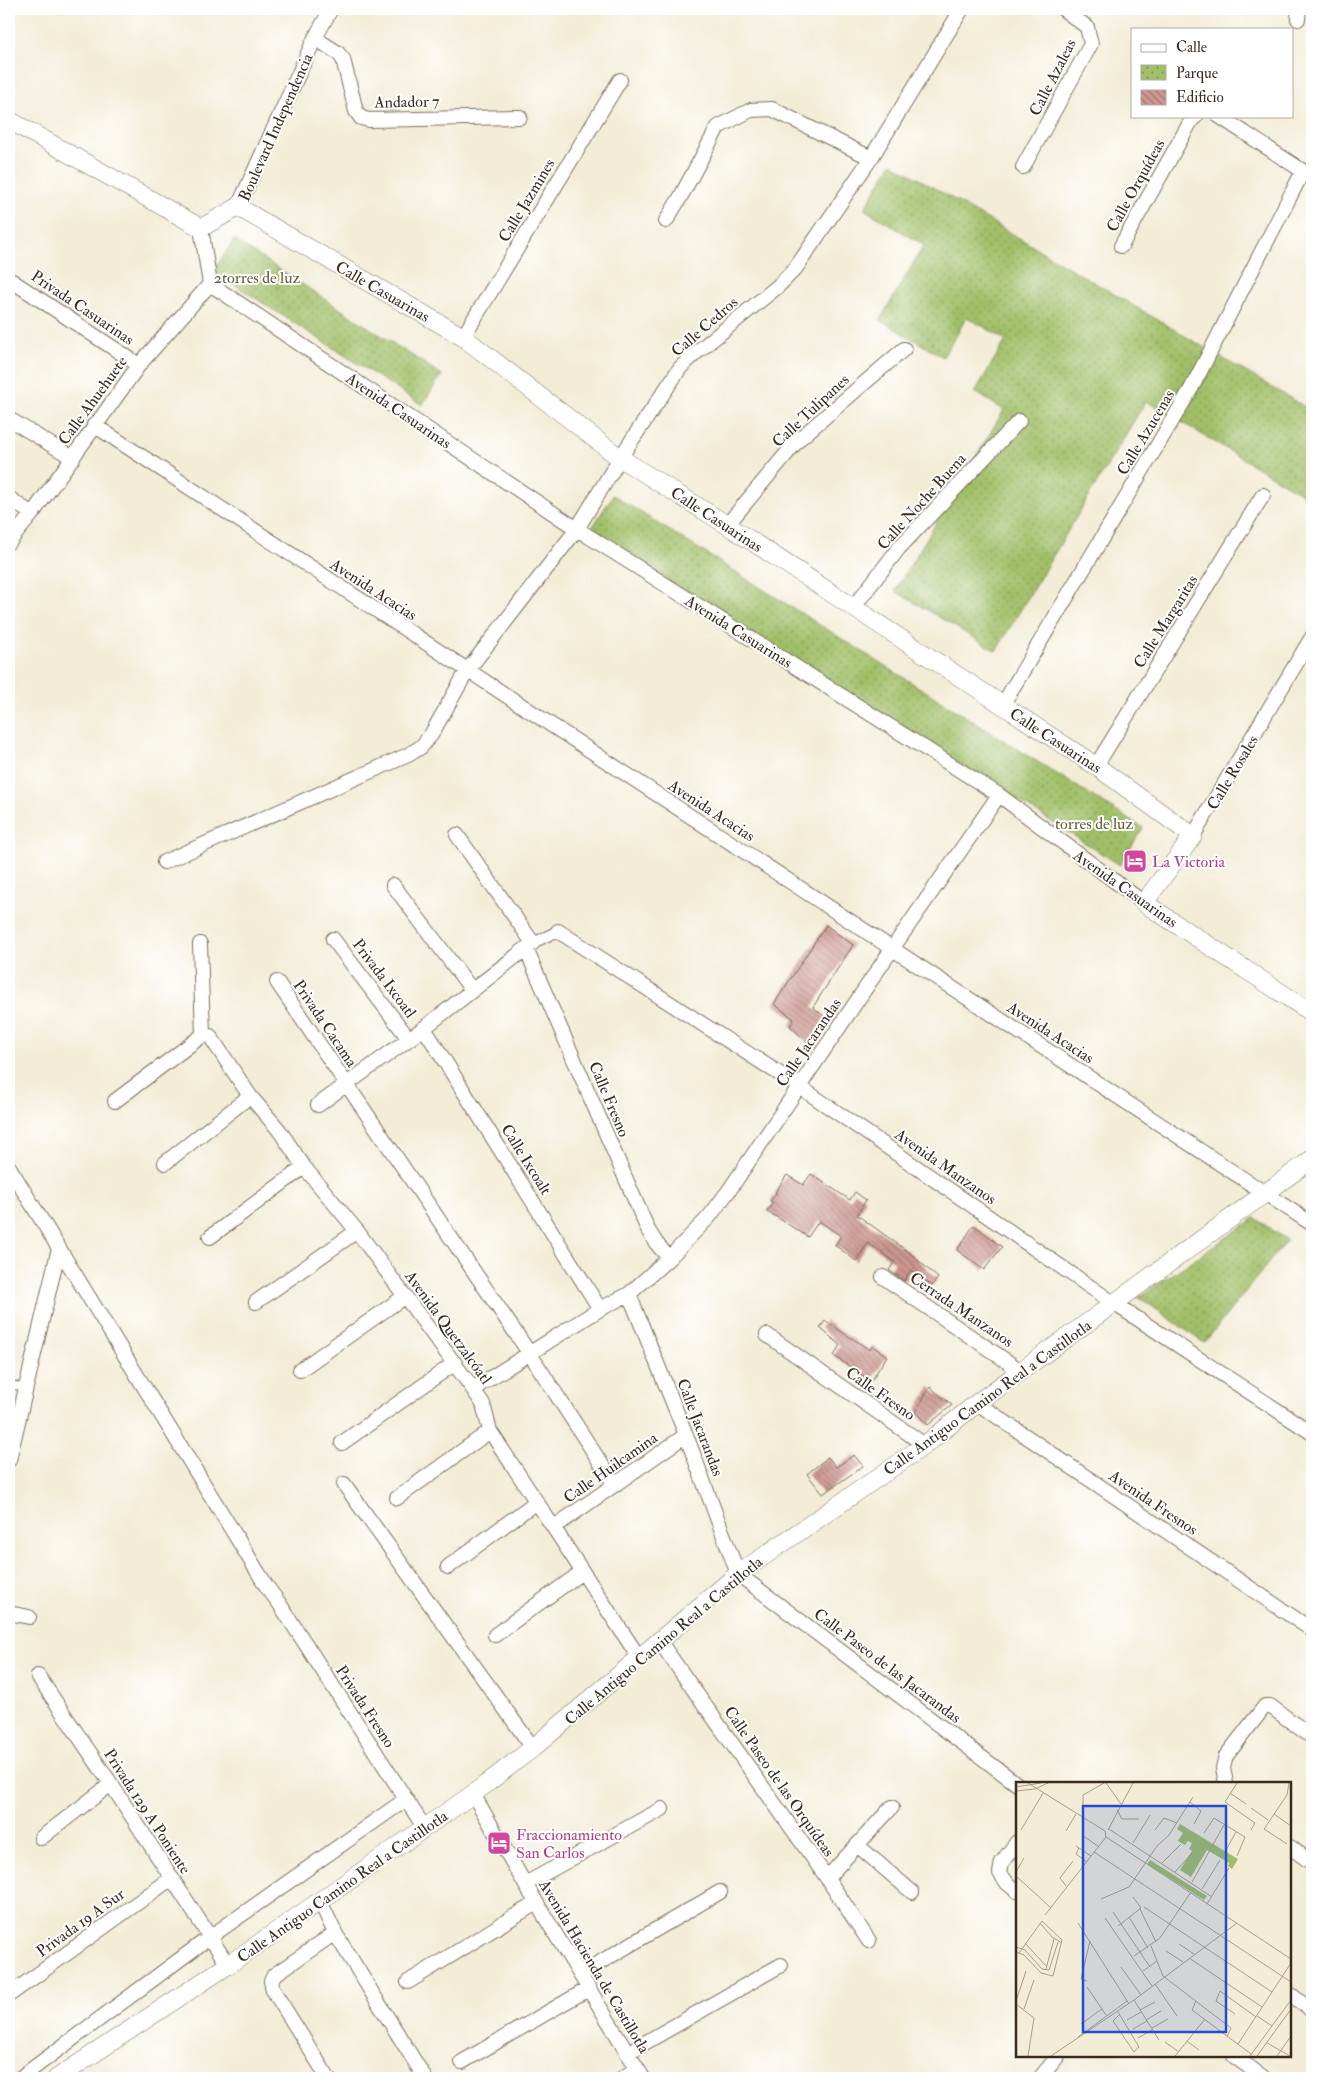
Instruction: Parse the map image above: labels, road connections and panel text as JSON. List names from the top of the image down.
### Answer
{
  "streets": {
    "street": [
      "Calle Azaleas",
      "Andador 7",
      "Boulevard Independencia",
      "Calle Orquídeas",
      "Calle Jazmines",
      "Calle Casuarinas",
      "Privada Casuarinas",
      "Calle Cedros",
      "Calle Ahuehuete",
      "Avenida Casuarinas",
      "Calle Tulipanes",
      "Calle Azucenas",
      "Calle Noche Buena",
      "Avenida Acacias",
      "Calle Margaritas",
      "Calle Rosales",
      "Privada Ixcoatl",
      "Privada Cacama",
      "Calle Jacarandas",
      "Calle Fresno",
      "Calle Ixcoalt",
      "Avenida Manzanos",
      "Cerrada Manzanos",
      "Avenida Quetzalcóatl",
      "Calle Antiguo Camino Real a Castillotla",
      "Calle Huilcamina",
      "Avenida Fresnos",
      "Calle Paseo de las Jacarandas",
      "Privada Fresno",
      "Calle Paseo de las Orquídeas",
      "Privada 129 A Poniente",
      "Privada 19 A Sur",
      "Avenida Hacienda de Castillotla"
    ]
  },
  "crossings": [
    ["Andador 7", "Boulevard Independencia"],
    ["Boulevard Independencia", "Calle Casuarinas"],
    ["Calle Jazmines", "Calle Casuarinas"],
    ["Calle Casuarinas", "Calle Cedros"],
    ["Calle Casuarinas", "Calle Tulipanes"],
    ["Calle Casuarinas", "Calle Azucenas"],
    ["Calle Casuarinas", "Calle Noche Buena"],
    ["Calle Casuarinas", "Calle Margaritas"],
    ["Calle Casuarinas", "Calle Rosales"],
    ["Privada Casuarinas", "Calle Ahuehuete"],
    ["Calle Cedros", "Avenida Casuarinas"],
    ["Calle Cedros", "Avenida Acacias"],
    ["Calle Ahuehuete", "Avenida Casuarinas"],
    ["Calle Ahuehuete", "Avenida Acacias"],
    ["Avenida Casuarinas", "Calle Rosales"],
    ["Avenida Casuarinas", "Calle Jacarandas"],
    ["Avenida Acacias", "Calle Jacarandas"],
    ["Avenida Acacias", "Calle Antiguo Camino Real a Castillotla"],
    ["Privada Cacama", "Calle Jacarandas"],
    ["Privada Cacama", "Calle Huilcamina"],
    ["Calle Jacarandas", "Calle Fresno"],
    ["Calle Jacarandas", "Calle Ixcoalt"],
    ["Calle Jacarandas", "Avenida Manzanos"],
    ["Calle Jacarandas", "Avenida Quetzalcóatl"],
    ["Calle Jacarandas", "Calle Antiguo Camino Real a Castillotla"],
    ["Calle Jacarandas", "Calle Huilcamina"],
    ["Calle Jacarandas", "Calle Paseo de las Jacarandas"],
    ["Calle Fresno", "Calle Antiguo Camino Real a Castillotla"],
    ["Avenida Manzanos", "Calle Antiguo Camino Real a Castillotla"],
    ["Cerrada Manzanos", "Calle Antiguo Camino Real a Castillotla"],
    ["Avenida Quetzalcóatl", "Calle Antiguo Camino Real a Castillotla"],
    ["Avenida Quetzalcóatl", "Calle Huilcamina"],
    ["Calle Antiguo Camino Real a Castillotla", "Avenida Fresnos"],
    ["Calle Antiguo Camino Real a Castillotla", "Calle Paseo de las Jacarandas"],
    ["Calle Antiguo Camino Real a Castillotla", "Privada Fresno"],
    ["Calle Antiguo Camino Real a Castillotla", "Calle Paseo de las Orquídeas"],
    ["Calle Antiguo Camino Real a Castillotla", "Privada 129 A Poniente"],
    ["Calle Antiguo Camino Real a Castillotla", "Avenida Hacienda de Castillotla"],
    ["Privada 129 A Poniente", "Privada 19 A Sur"]
  ],
  "parks": ["2torres de luz", "torres de luz"],
  "places": {
    "hotel": ["La Victoria", "Fraccionamiento San Carlos"]
  },
  "legend": ["Calle", "Parque", "Edificio"]
}
